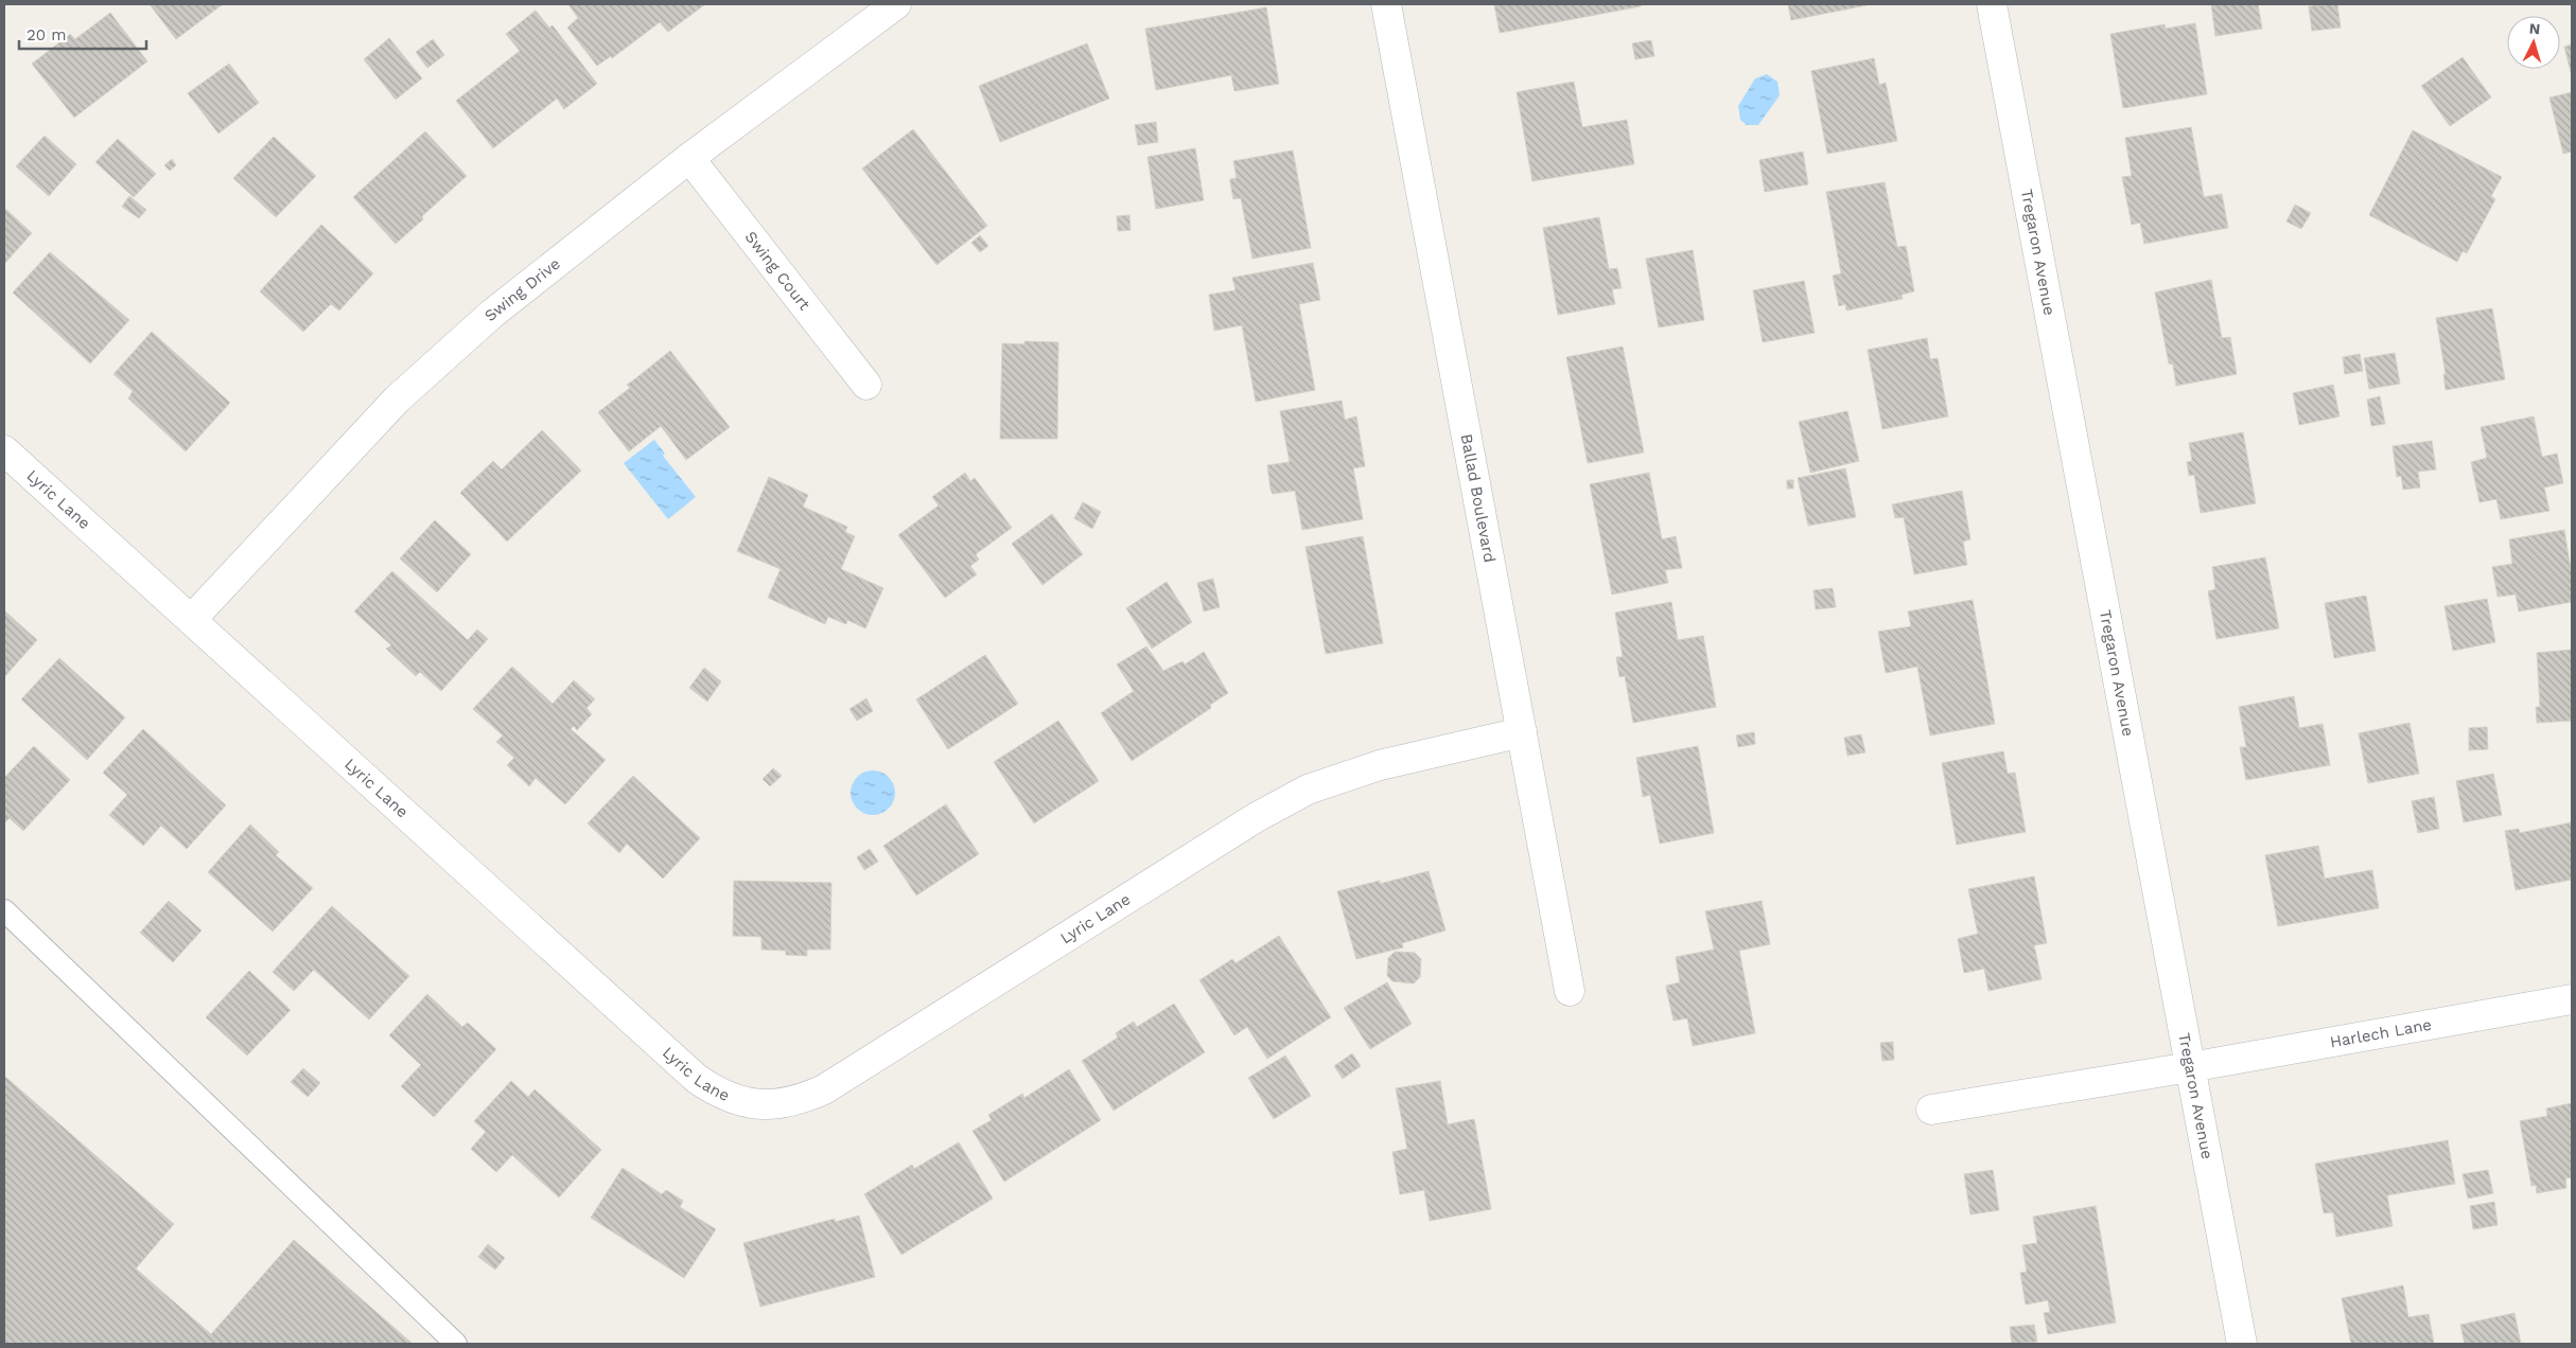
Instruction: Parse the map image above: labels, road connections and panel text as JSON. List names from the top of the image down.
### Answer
{
  "streets": {
    "street": [
      "Tregaron Avenue",
      "Swing Court",
      "Swing Drive",
      "Ballad Boulevard",
      "Lyric Lane",
      "Harlech Lane"
    ]
  },
  "crossings": [
    ["Tregaron Avenue", "Harlech Lane"],
    ["Swing Court", "Swing Drive"],
    ["Swing Drive", "Lyric Lane"],
    ["Ballad Boulevard", "Lyric Lane"]
  ],
  "scale_bar": "20 m",
  "north": "top"
}
